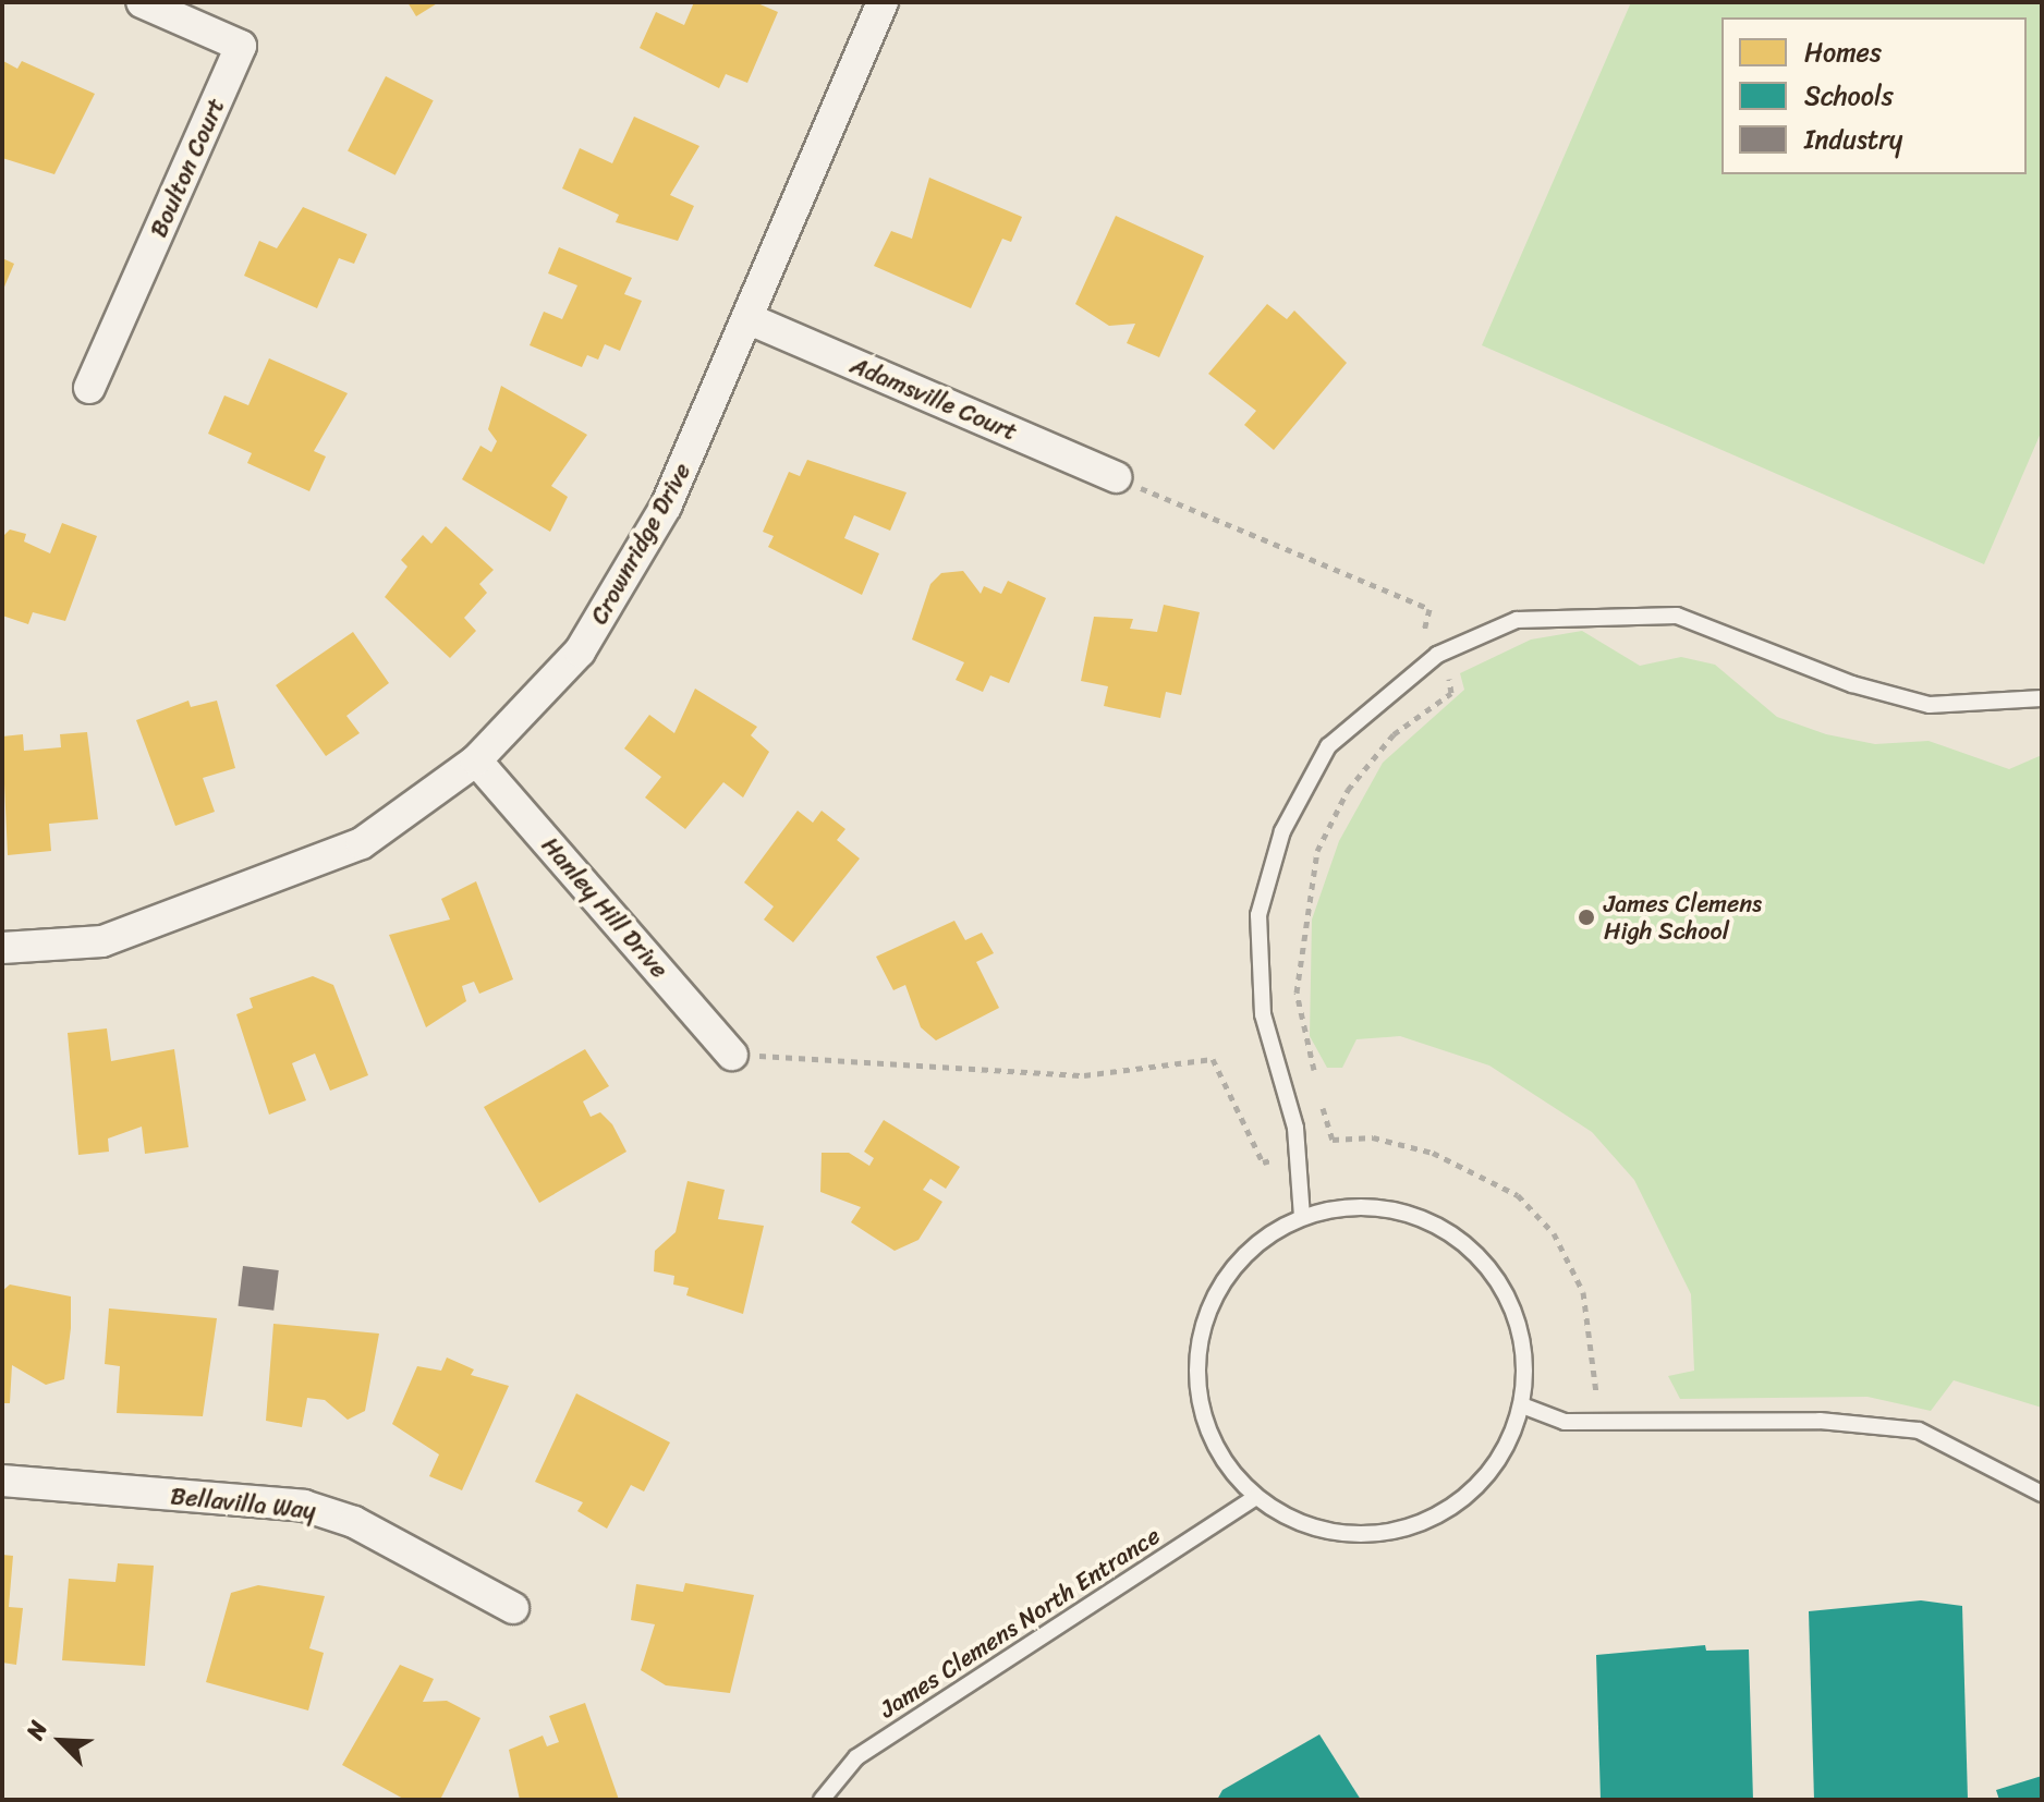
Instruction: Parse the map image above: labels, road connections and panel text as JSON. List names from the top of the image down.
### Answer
{
  "streets": {
    "street": [
      "Boulton Court",
      "Adamsville Court",
      "Crownridge Drive",
      "Hanley Hill Drive",
      "Bellavilla Way"
    ],
    "lane": ["James Clemens North Entrance"]
  },
  "crossings": [
    ["Adamsville Court", "Crownridge Drive"],
    ["Crownridge Drive", "Hanley Hill Drive"]
  ],
  "places": ["James Clemens High School"],
  "legend": ["Homes", "Schools", "Industry"],
  "north": "top left"
}
